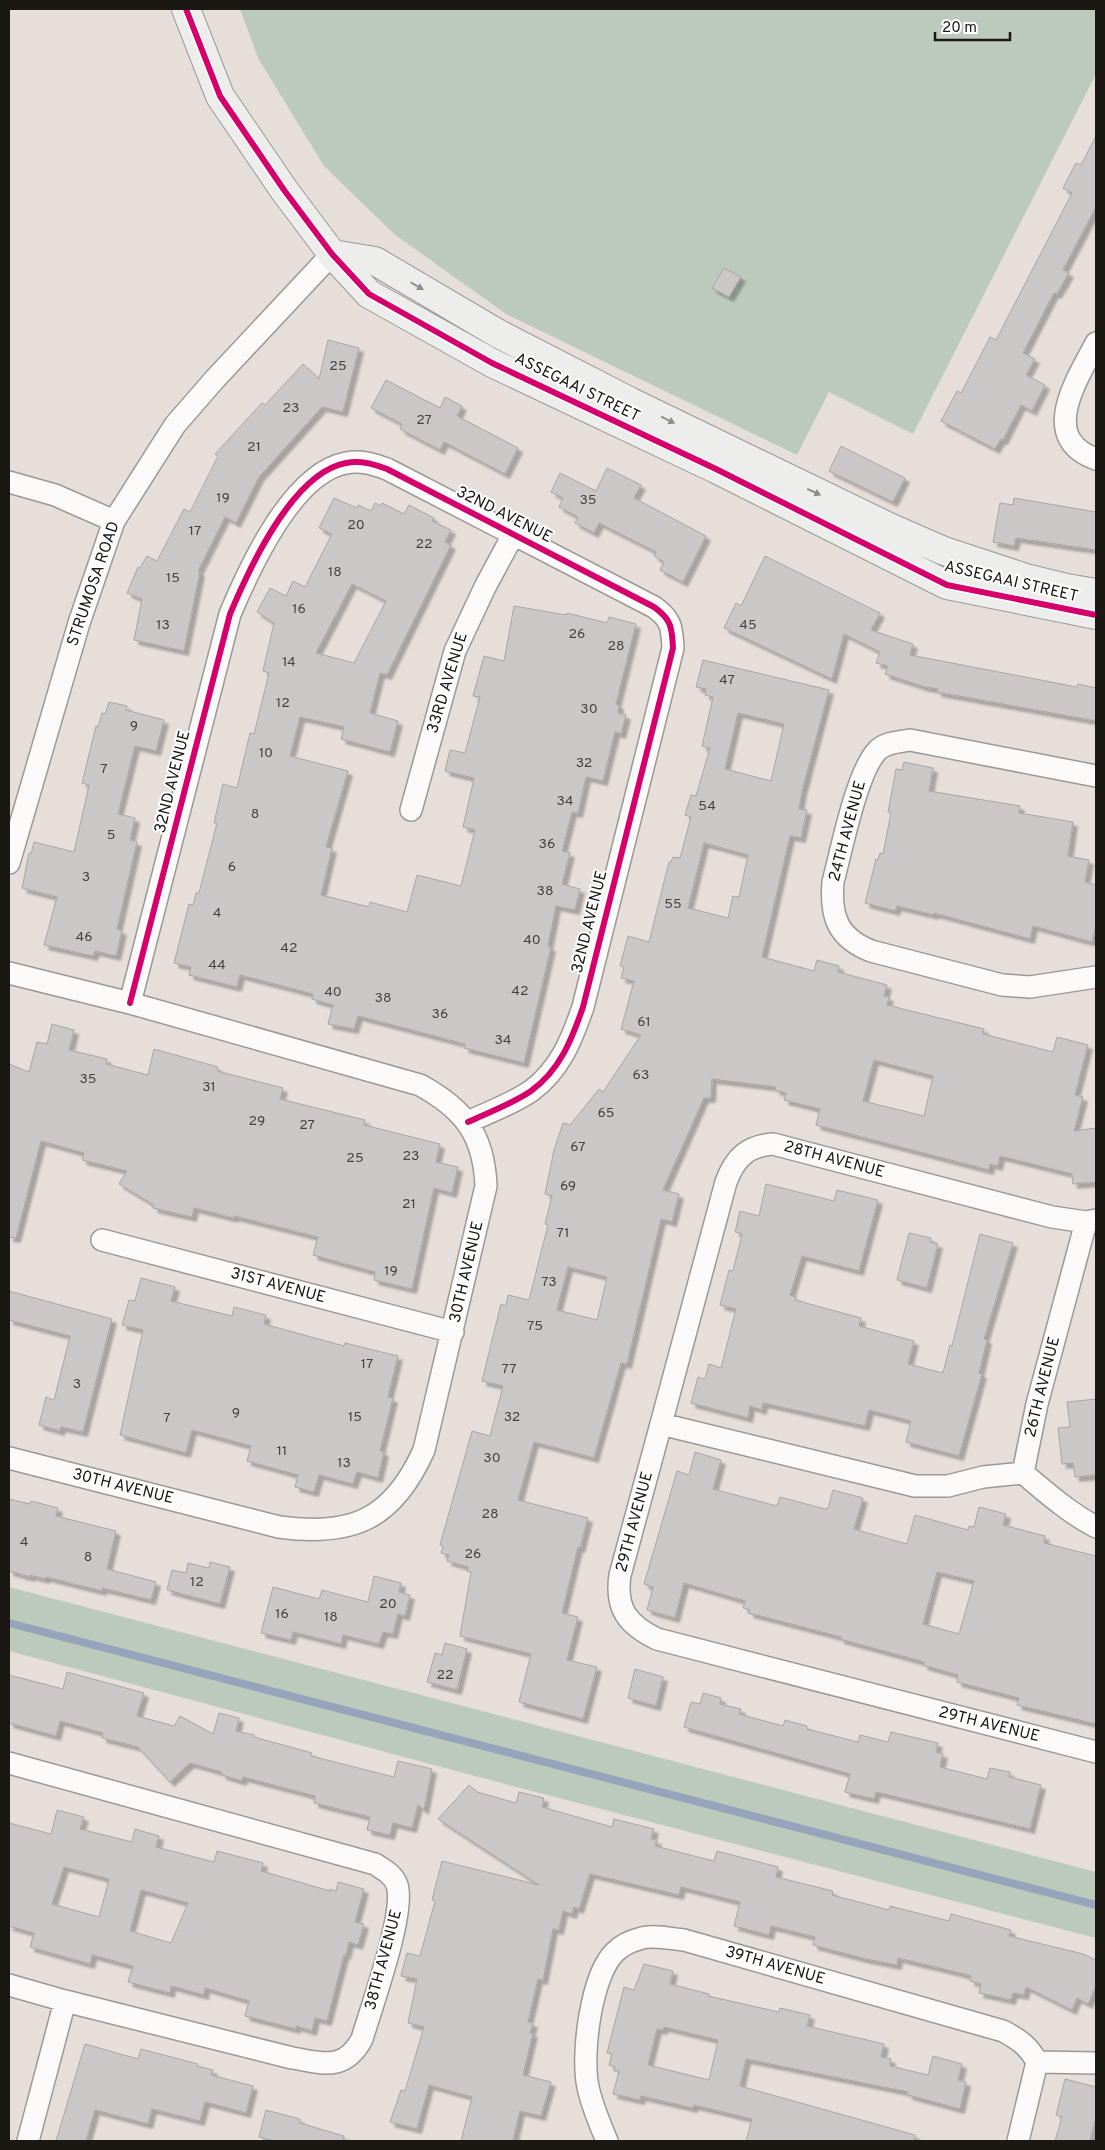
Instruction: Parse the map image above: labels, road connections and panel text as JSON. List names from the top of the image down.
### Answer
{
  "streets": {
    "street": [
      "ASSEGAAI STREET",
      "32ND AVENUE",
      "STRUMOSA ROAD",
      "33RD AVENUE",
      "24TH AVENUE",
      "28TH AVENUE",
      "30TH AVENUE",
      "31ST AVENUE",
      "26TH AVENUE",
      "29TH AVENUE",
      "38TH AVENUE",
      "39TH AVENUE"
    ]
  },
  "crossings": [
    ["ASSEGAAI STREET", "STRUMOSA ROAD"],
    ["32ND AVENUE", "33RD AVENUE"],
    ["32ND AVENUE", "30TH AVENUE"],
    ["28TH AVENUE", "26TH AVENUE"],
    ["28TH AVENUE", "29TH AVENUE"],
    ["30TH AVENUE", "31ST AVENUE"]
  ],
  "house_numbers": [
    "25",
    "23",
    "27",
    "21",
    "19",
    "35",
    "20",
    "17",
    "22",
    "18",
    "15",
    "16",
    "13",
    "45",
    "26",
    "28",
    "14",
    "47",
    "12",
    "30",
    "9",
    "10",
    "32",
    "7",
    "34",
    "54",
    "8",
    "5",
    "36",
    "6",
    "3",
    "38",
    "55",
    "4",
    "46",
    "40",
    "42",
    "44",
    "42",
    "40",
    "38",
    "36",
    "61",
    "34",
    "63",
    "35",
    "31",
    "65",
    "29",
    "27",
    "67",
    "23",
    "25",
    "69",
    "21",
    "71",
    "19",
    "73",
    "75",
    "17",
    "77",
    "3",
    "9",
    "15",
    "32",
    "7",
    "11",
    "30",
    "13",
    "28",
    "4",
    "26",
    "8",
    "12",
    "20",
    "16",
    "18",
    "22"
  ],
  "scale_bar": "20 m"
}
